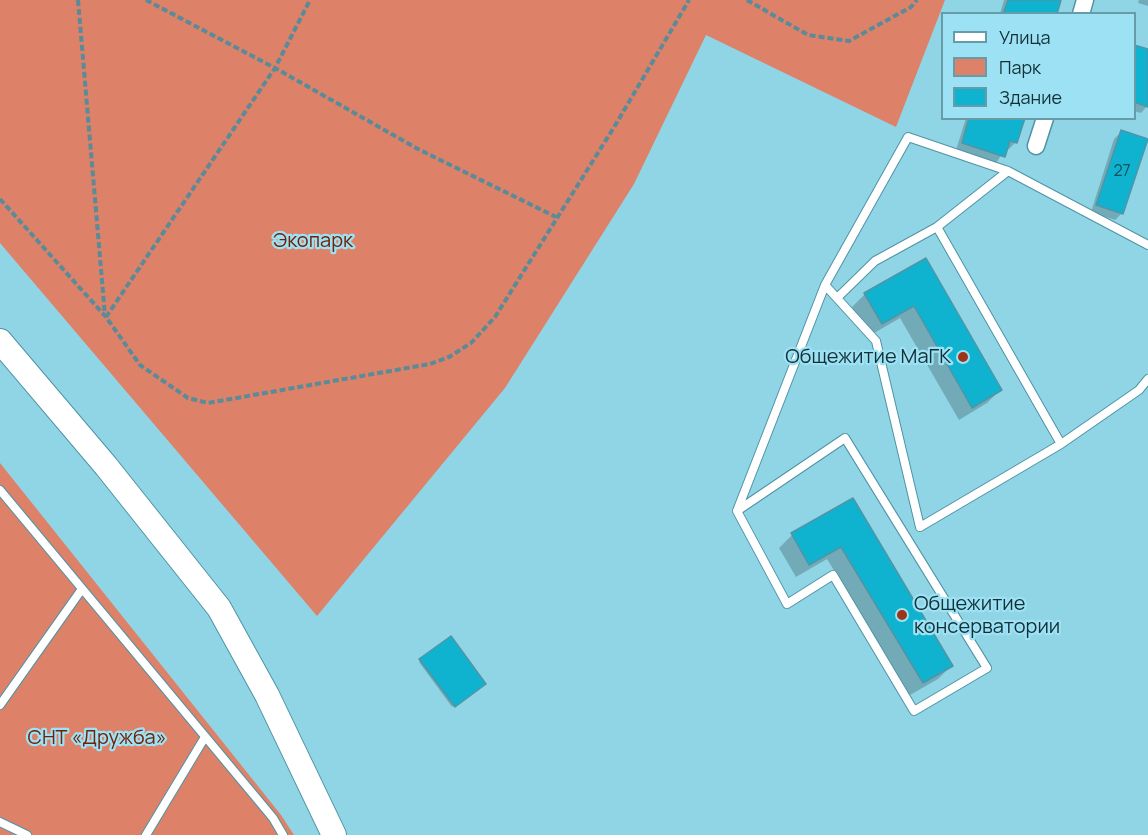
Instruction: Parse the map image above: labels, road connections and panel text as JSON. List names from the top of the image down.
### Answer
{
  "parks": ["Экопарк", "СНТ «Дружба»"],
  "places": ["Общежитие МаГК", "Общежитие консерватории"],
  "house_numbers": ["27"],
  "legend": ["Улица", "Парк", "Здание"]
}
